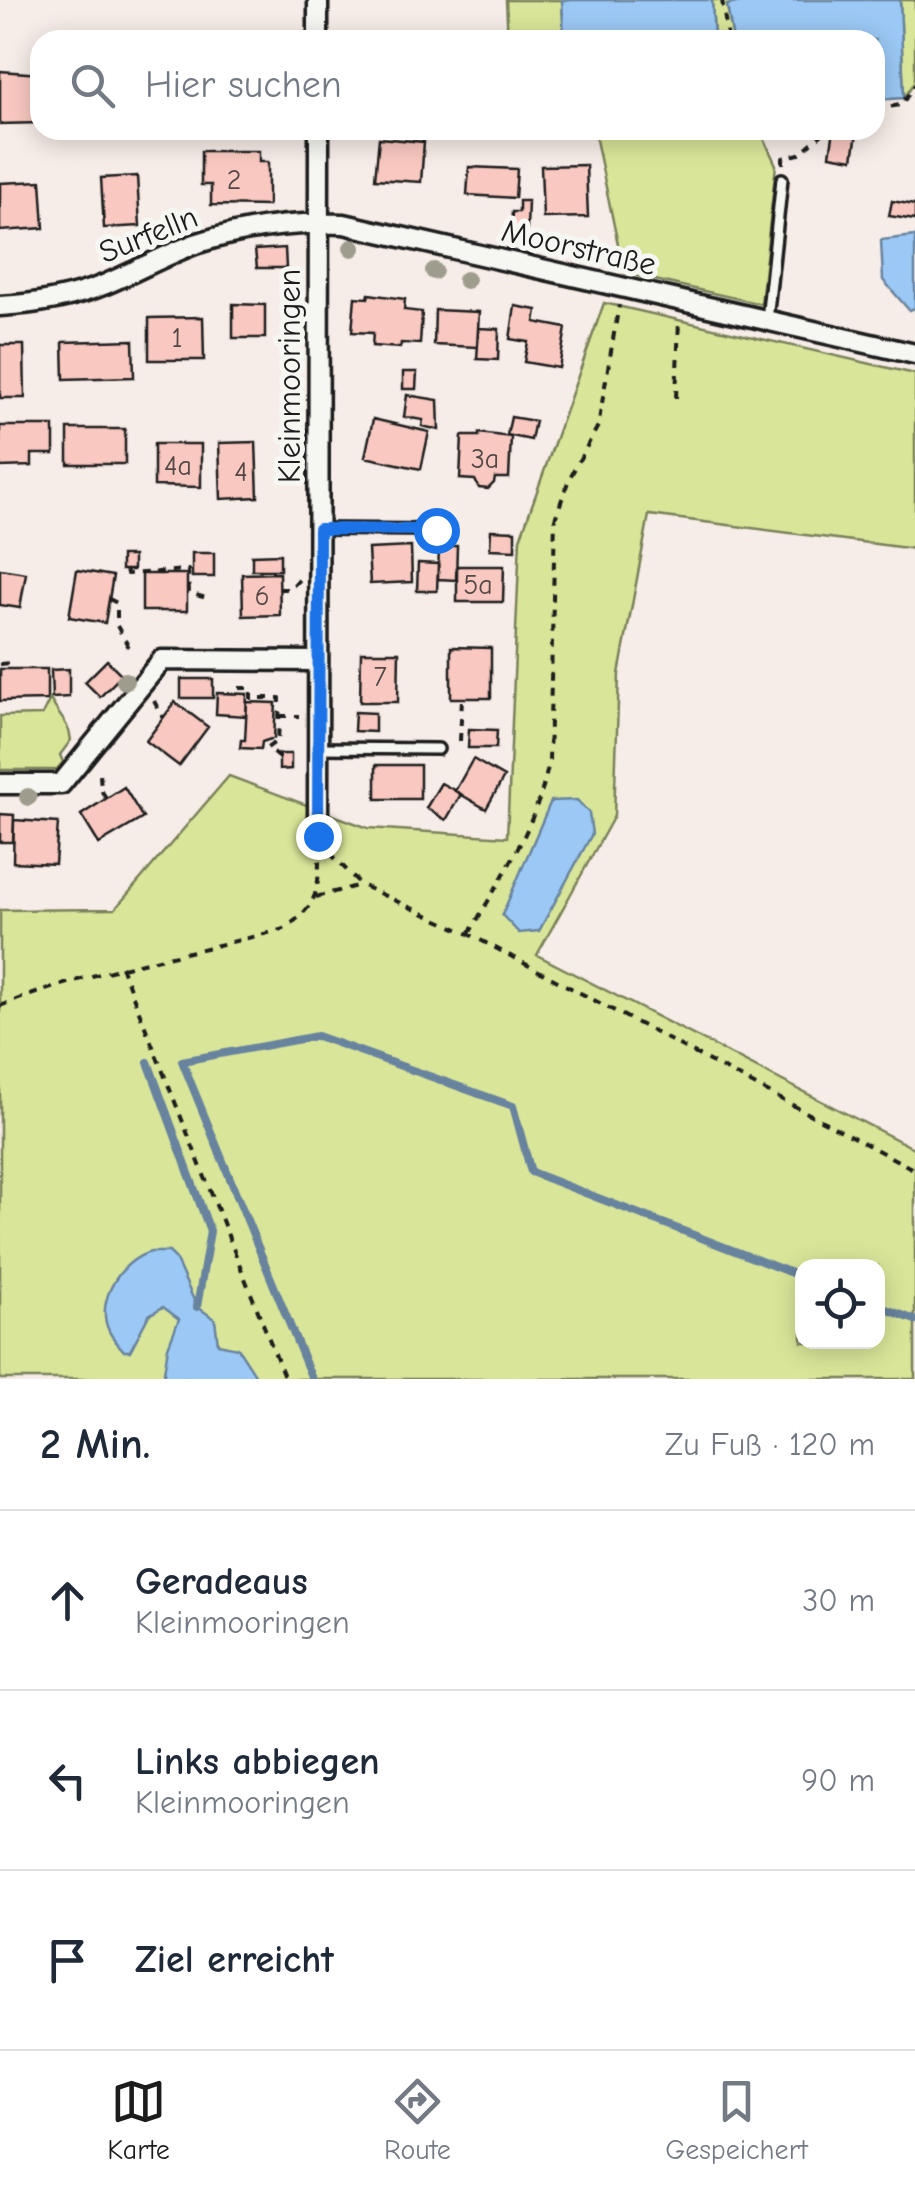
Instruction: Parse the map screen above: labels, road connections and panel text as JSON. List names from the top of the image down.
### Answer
{
  "streets": {
    "street": ["Surfelln", "Moorstraße", "Kleinmooringen"]
  },
  "crossings": [
    ["Surfelln", "Moorstraße"],
    ["Surfelln", "Kleinmooringen"],
    ["Moorstraße", "Kleinmooringen"]
  ],
  "house_numbers": [
    "2",
    "1",
    "3a",
    "4a",
    "4",
    "5a",
    "6",
    "7"
  ],
  "page": {
    "search": "Hier suchen",
    "heading": ["2 Min.", "Zu Fuß · 120 m"],
    "list": [
      ["Geradeaus", "Kleinmooringen", "30 m"],
      ["Links abbiegen", "Kleinmooringen", "90 m"],
      "Ziel erreicht"
    ],
    "nav": ["Karte", "Route", "Gespeichert"]
  }
}
